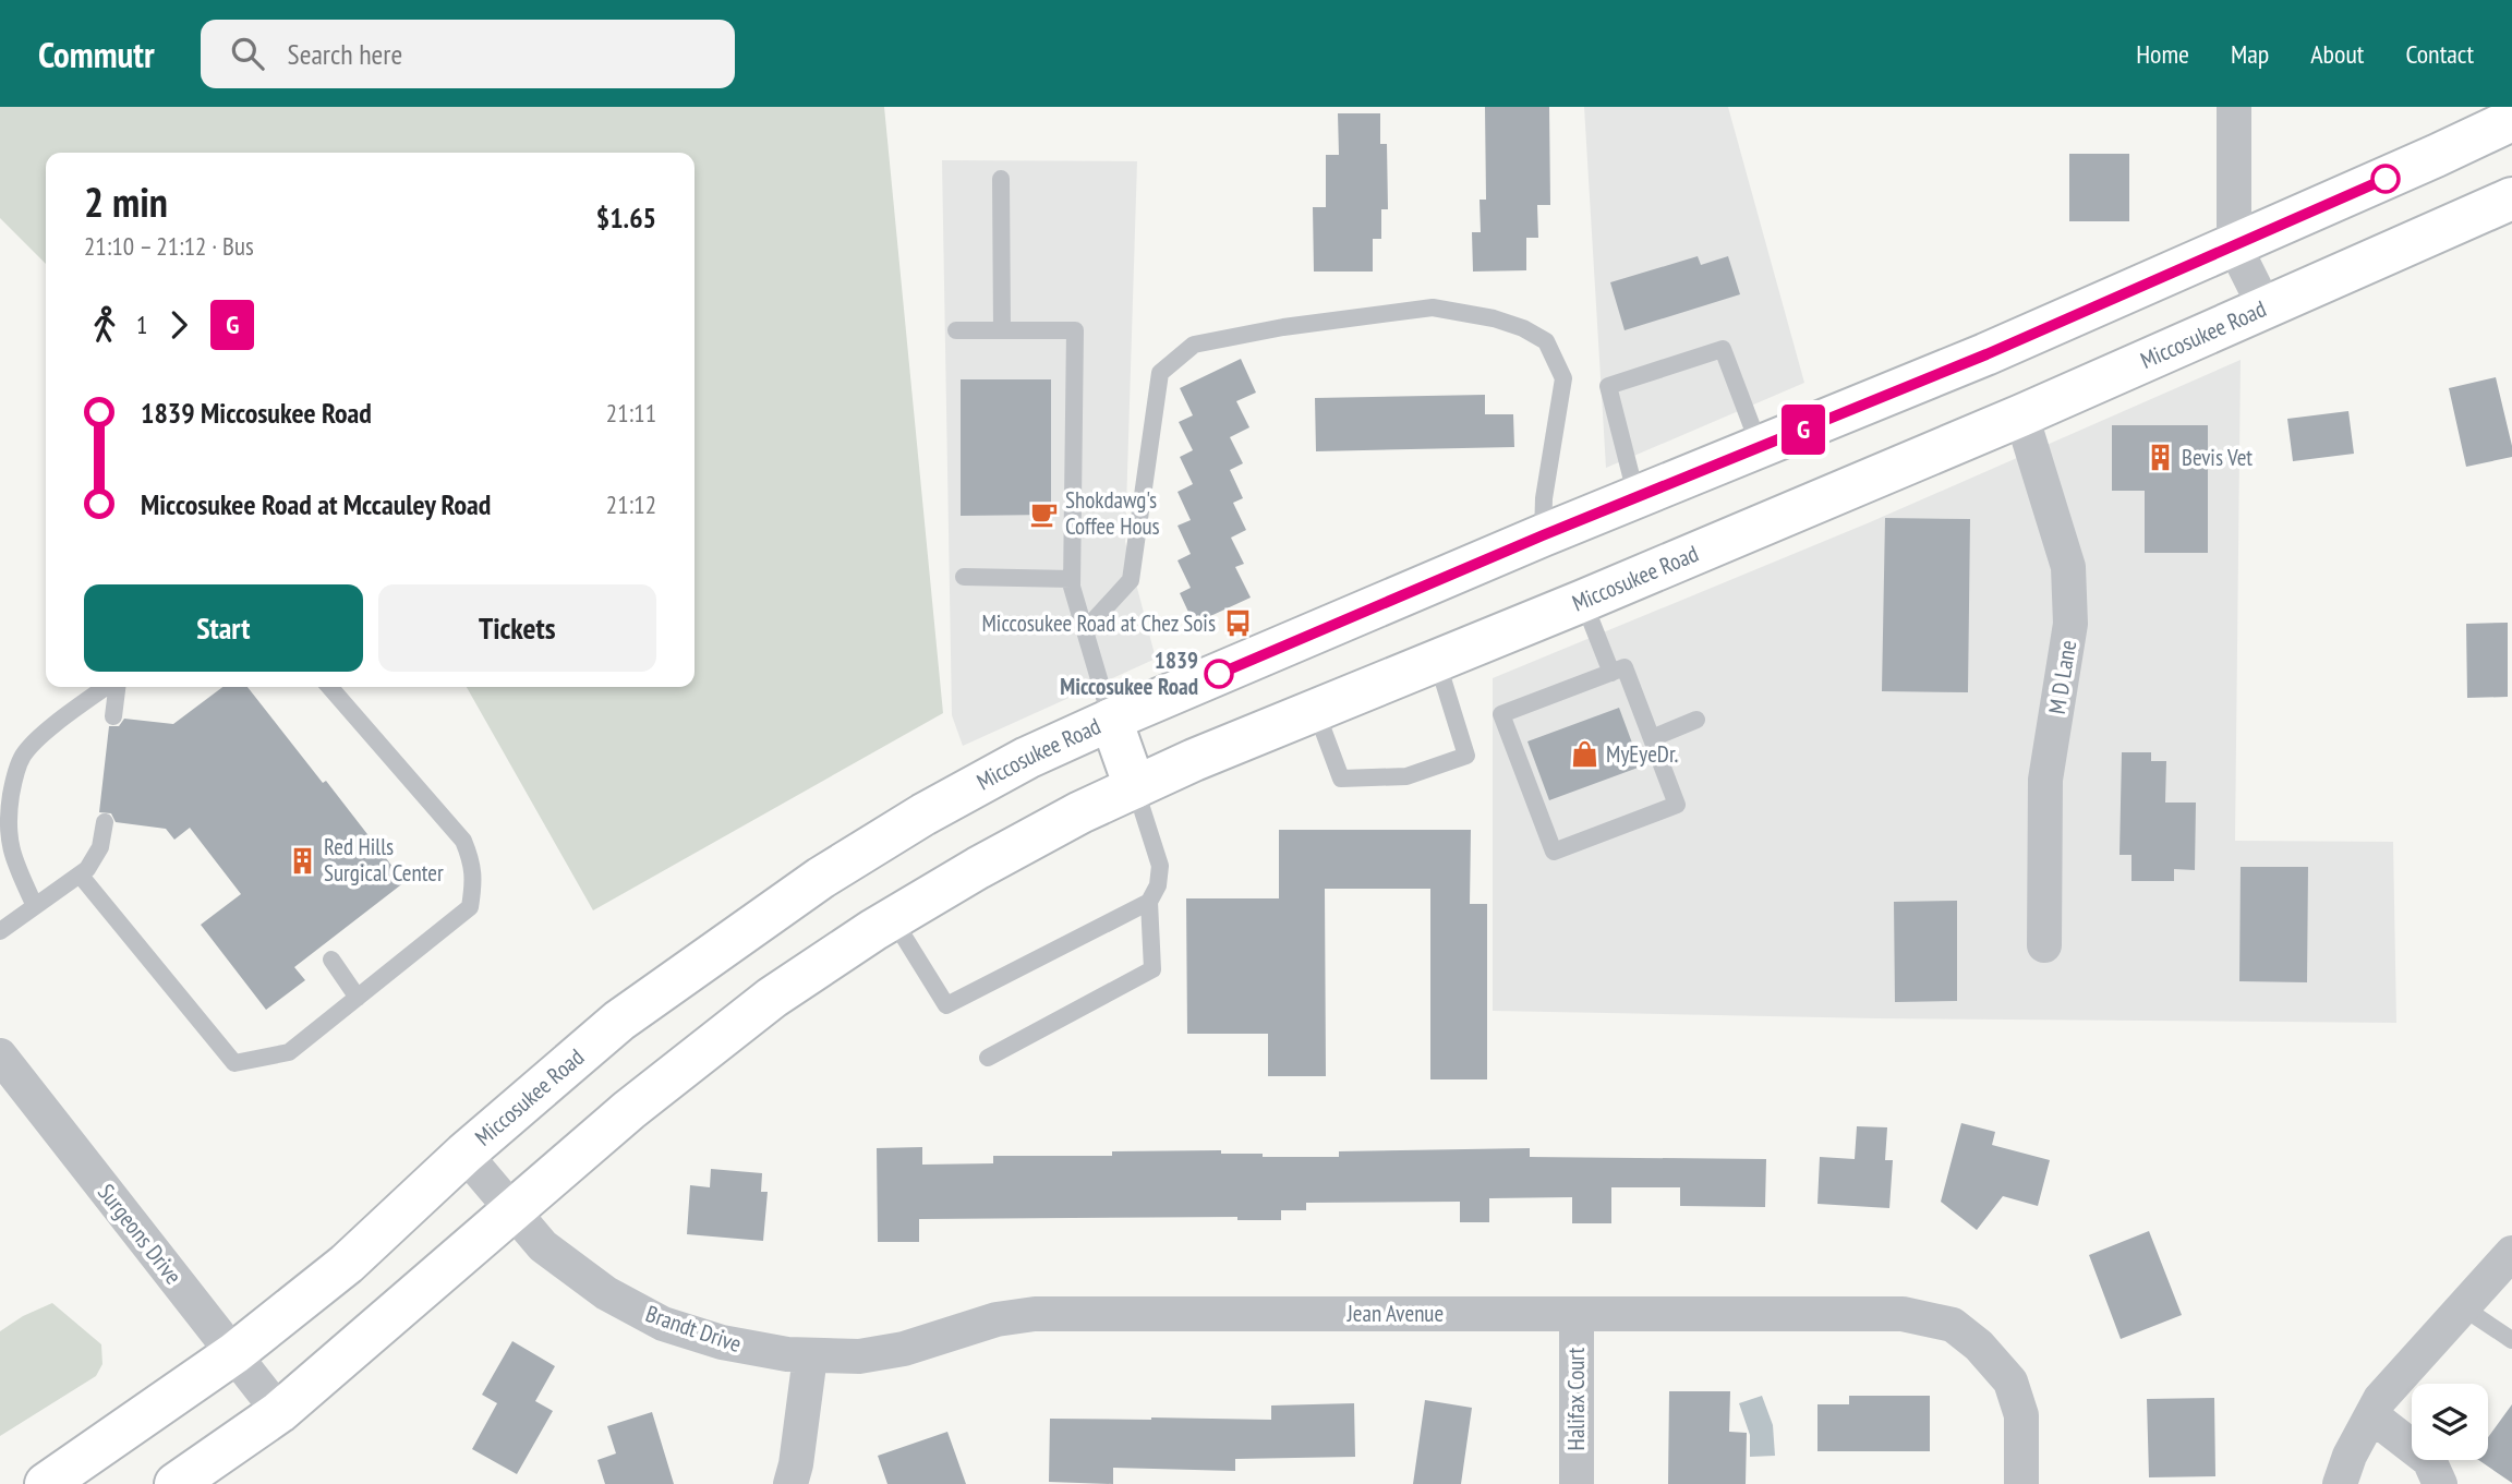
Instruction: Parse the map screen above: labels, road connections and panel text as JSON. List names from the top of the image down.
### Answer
{
  "streets": {
    "street": [
      "Miccosukee Road",
      "M D Lane",
      "Surgeons Drive",
      "Jean Avenue",
      "Brandt Drive",
      "Halifax Court"
    ]
  },
  "crossings": [
    ["Miccosukee Road", "M D Lane"],
    ["Miccosukee Road", "Surgeons Drive"],
    ["Miccosukee Road", "Brandt Drive"],
    ["Jean Avenue", "Brandt Drive"],
    ["Jean Avenue", "Halifax Court"]
  ],
  "places": {
    "building": ["Bevis Vet", "Red Hills Surgical Center"],
    "cafe": ["Shokdawg's Coffee Hous"],
    "bus stop": ["Miccosukee Road at Chez Sois"],
    "other": ["1839 Miccosukee Road"],
    "shop": ["MyEyeDr."]
  },
  "lines": ["bus line G"],
  "page": {
    "header": "Commutr",
    "search": "Search here",
    "nav": [
      "Home",
      "Map",
      "About",
      "Contact"
    ],
    "on_map": "G",
    "heading": ["2 min", "21:10 – 21:12 · Bus", "$1.65"],
    "legs": ["1", "G"],
    "list": [
      {
        "name": "1839 Miccosukee Road",
        "value": "21:11"
      },
      {
        "name": "Miccosukee Road at Mccauley Road",
        "value": "21:12"
      }
    ],
    "buttons": ["Start", "Tickets"]
  }
}
